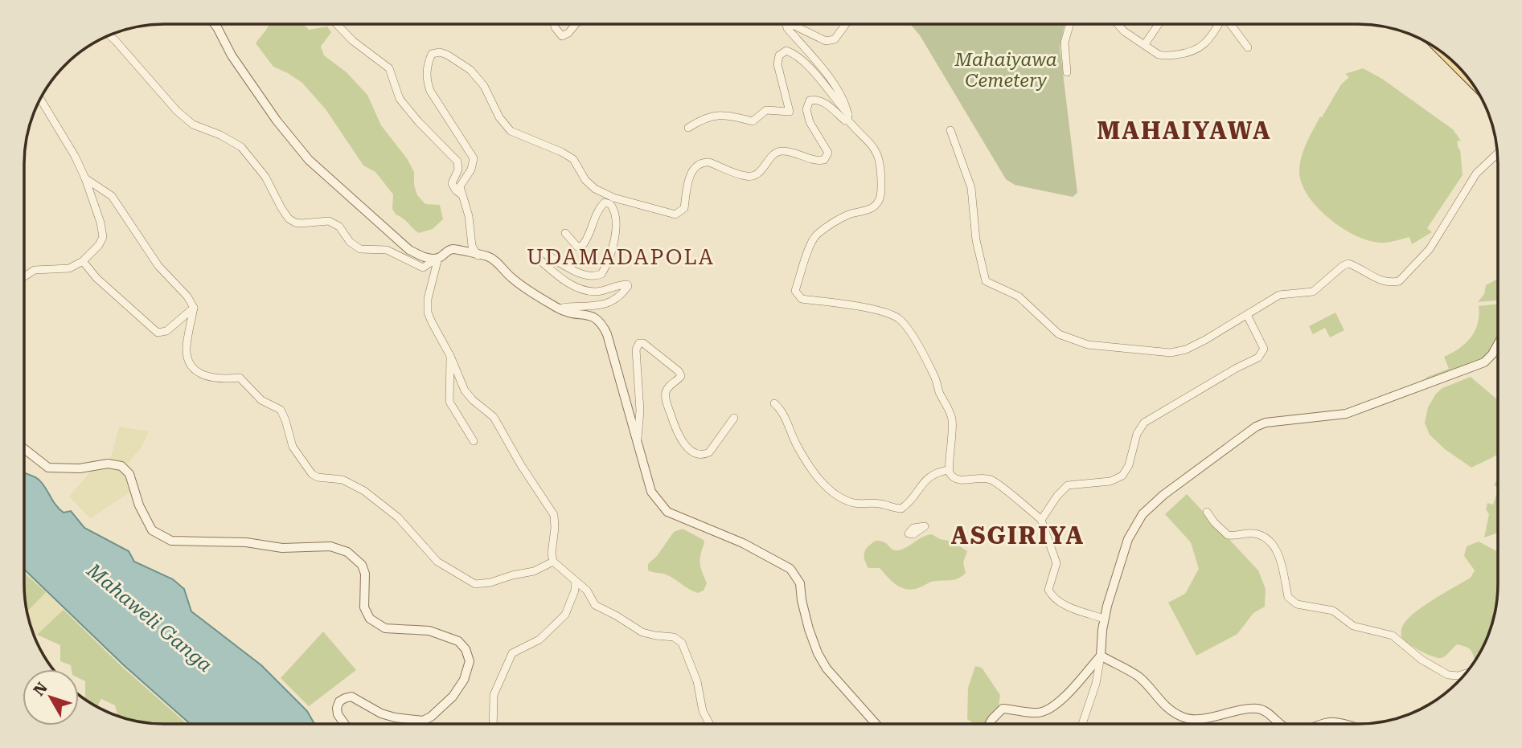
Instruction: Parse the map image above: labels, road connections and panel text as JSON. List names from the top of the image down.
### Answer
{
  "districts": ["MAHAIYAWA", "UDAMADAPOLA", "ASGIRIYA"],
  "water": ["Mahaweli Ganga"],
  "parks": ["Mahaiyawa Cemetery"],
  "north": "top left"
}
